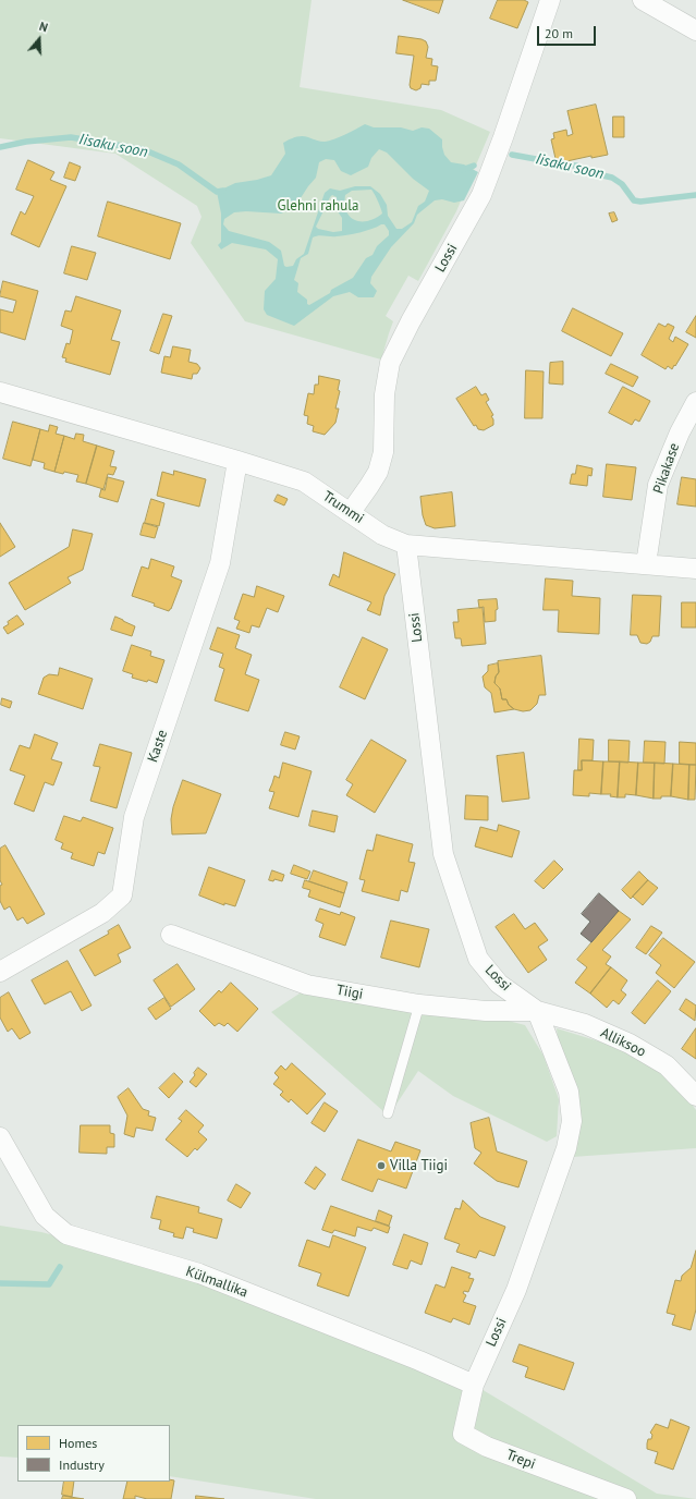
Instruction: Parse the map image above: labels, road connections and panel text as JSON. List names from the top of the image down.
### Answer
{
  "streets": {
    "street": [
      "Lossi",
      "Pikakase",
      "Trummi",
      "Kaste",
      "Tiigi",
      "Alliksoo",
      "Külmallika",
      "Trepi"
    ]
  },
  "crossings": [
    ["Lossi", "Trummi"],
    ["Lossi", "Tiigi"],
    ["Lossi", "Alliksoo"],
    ["Lossi", "Külmallika"],
    ["Lossi", "Trepi"],
    ["Pikakase", "Trummi"],
    ["Trummi", "Kaste"],
    ["Tiigi", "Alliksoo"],
    ["Külmallika", "Trepi"]
  ],
  "water": ["Iisaku soon"],
  "parks": ["Glehni rahula"],
  "places": ["Villa Tiigi"],
  "legend": ["Homes", "Industry"],
  "scale_bar": "20 m",
  "north": "top"
}
